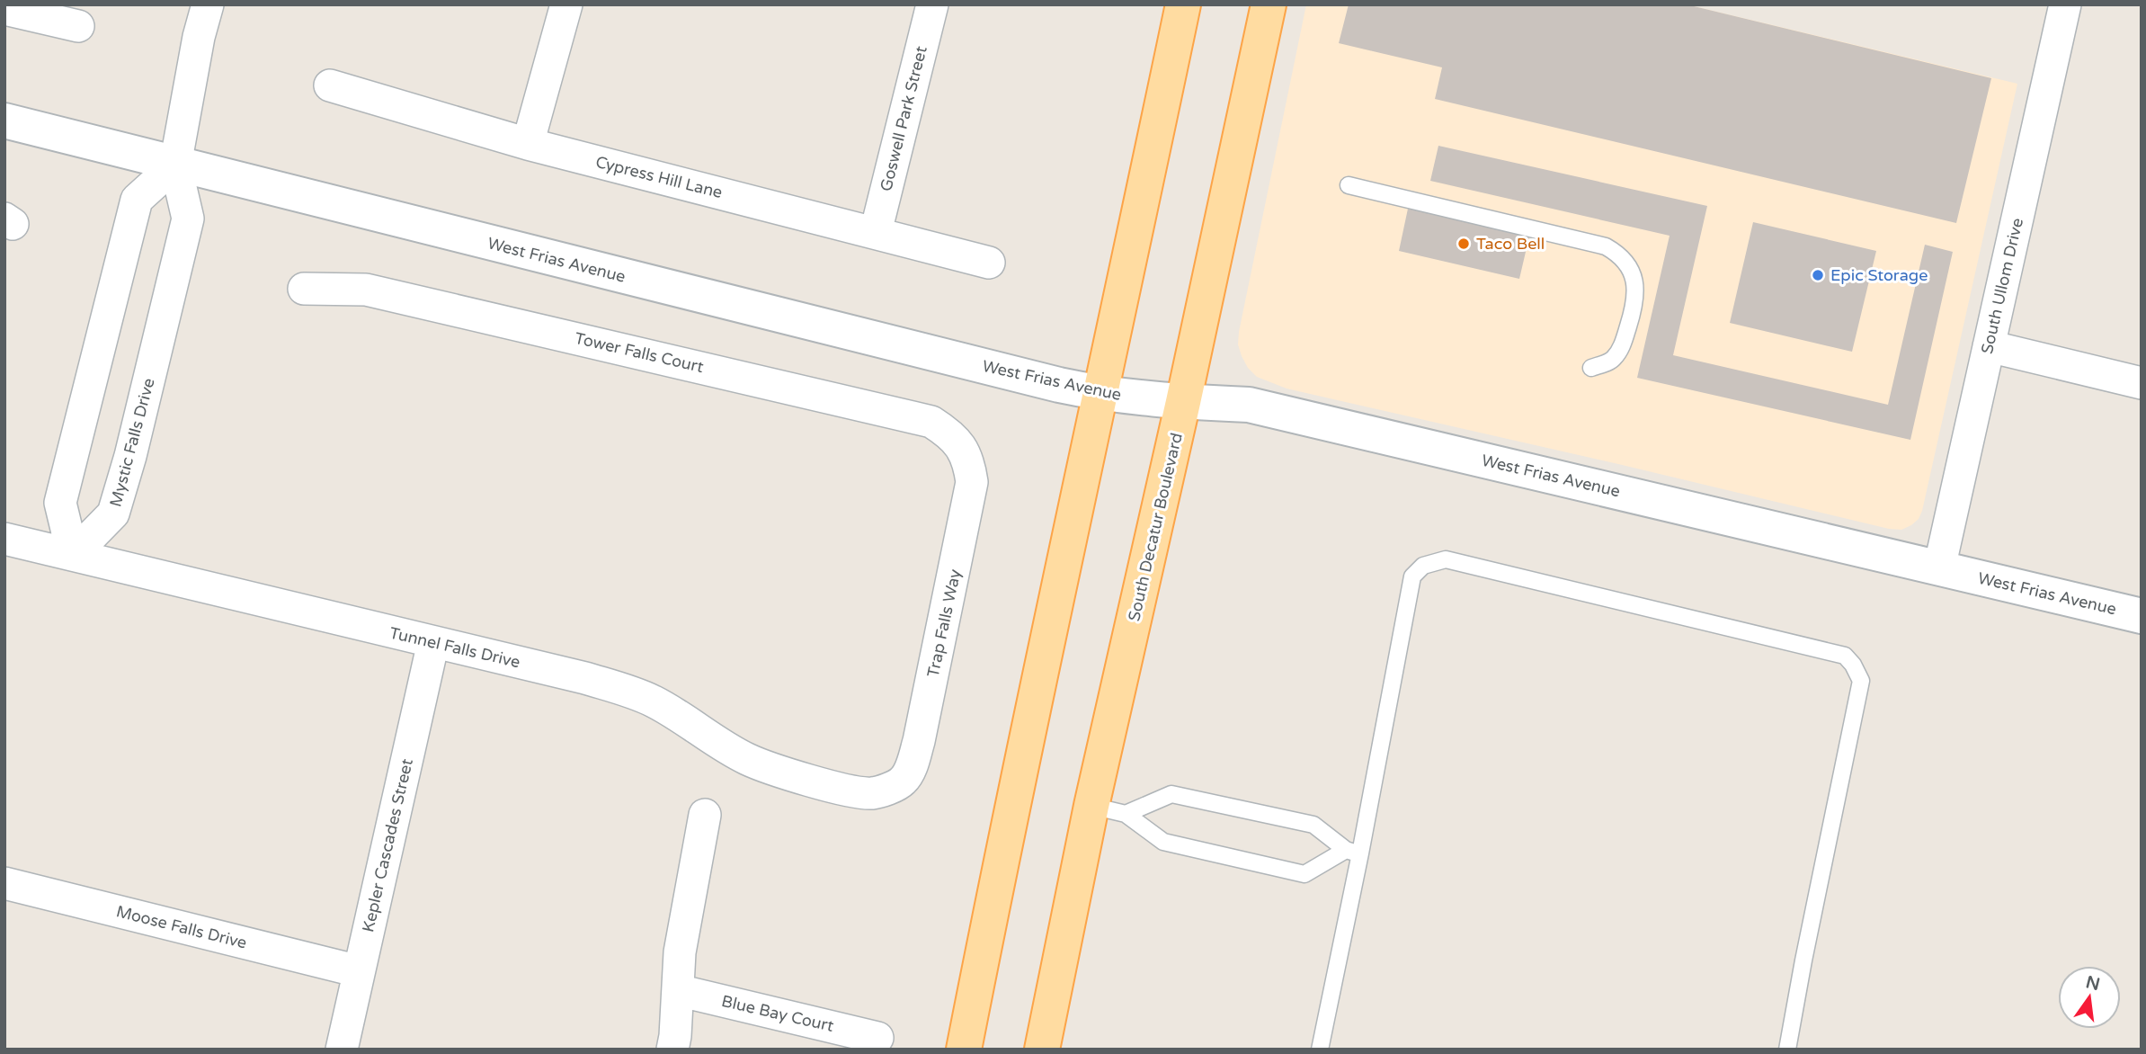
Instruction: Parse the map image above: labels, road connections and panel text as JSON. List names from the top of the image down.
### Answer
{
  "streets": {
    "main road": ["South Decatur Boulevard"],
    "street": [
      "Goswell Park Street",
      "Cypress Hill Lane",
      "West Frias Avenue",
      "South Ullom Drive",
      "Tower Falls Court",
      "Mystic Falls Drive",
      "Trap Falls Way",
      "Tunnel Falls Drive",
      "Kepler Cascades Street",
      "Moose Falls Drive",
      "Blue Bay Court"
    ]
  },
  "crossings": [
    ["Goswell Park Street", "Cypress Hill Lane"],
    ["West Frias Avenue", "South Ullom Drive"],
    ["West Frias Avenue", "Mystic Falls Drive"],
    ["West Frias Avenue", "South Decatur Boulevard"],
    ["Tower Falls Court", "Trap Falls Way"],
    ["Mystic Falls Drive", "Tunnel Falls Drive"],
    ["Trap Falls Way", "Tunnel Falls Drive"],
    ["Tunnel Falls Drive", "Kepler Cascades Street"],
    ["Kepler Cascades Street", "Moose Falls Drive"]
  ],
  "places": ["Taco Bell", "Epic Storage"],
  "north": "top"
}
